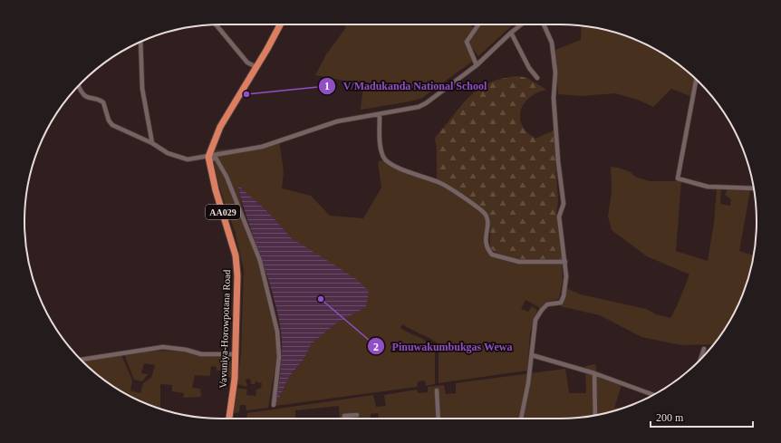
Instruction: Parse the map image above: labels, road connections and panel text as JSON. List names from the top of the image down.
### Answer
{
  "streets": {
    "highway": ["AA029", "Vavuniya-Horowpotana Road"]
  },
  "places": ["V/Madukanda National School", "Pinuwakumbukgas Wewa"],
  "scale_bar": "200 m"
}
